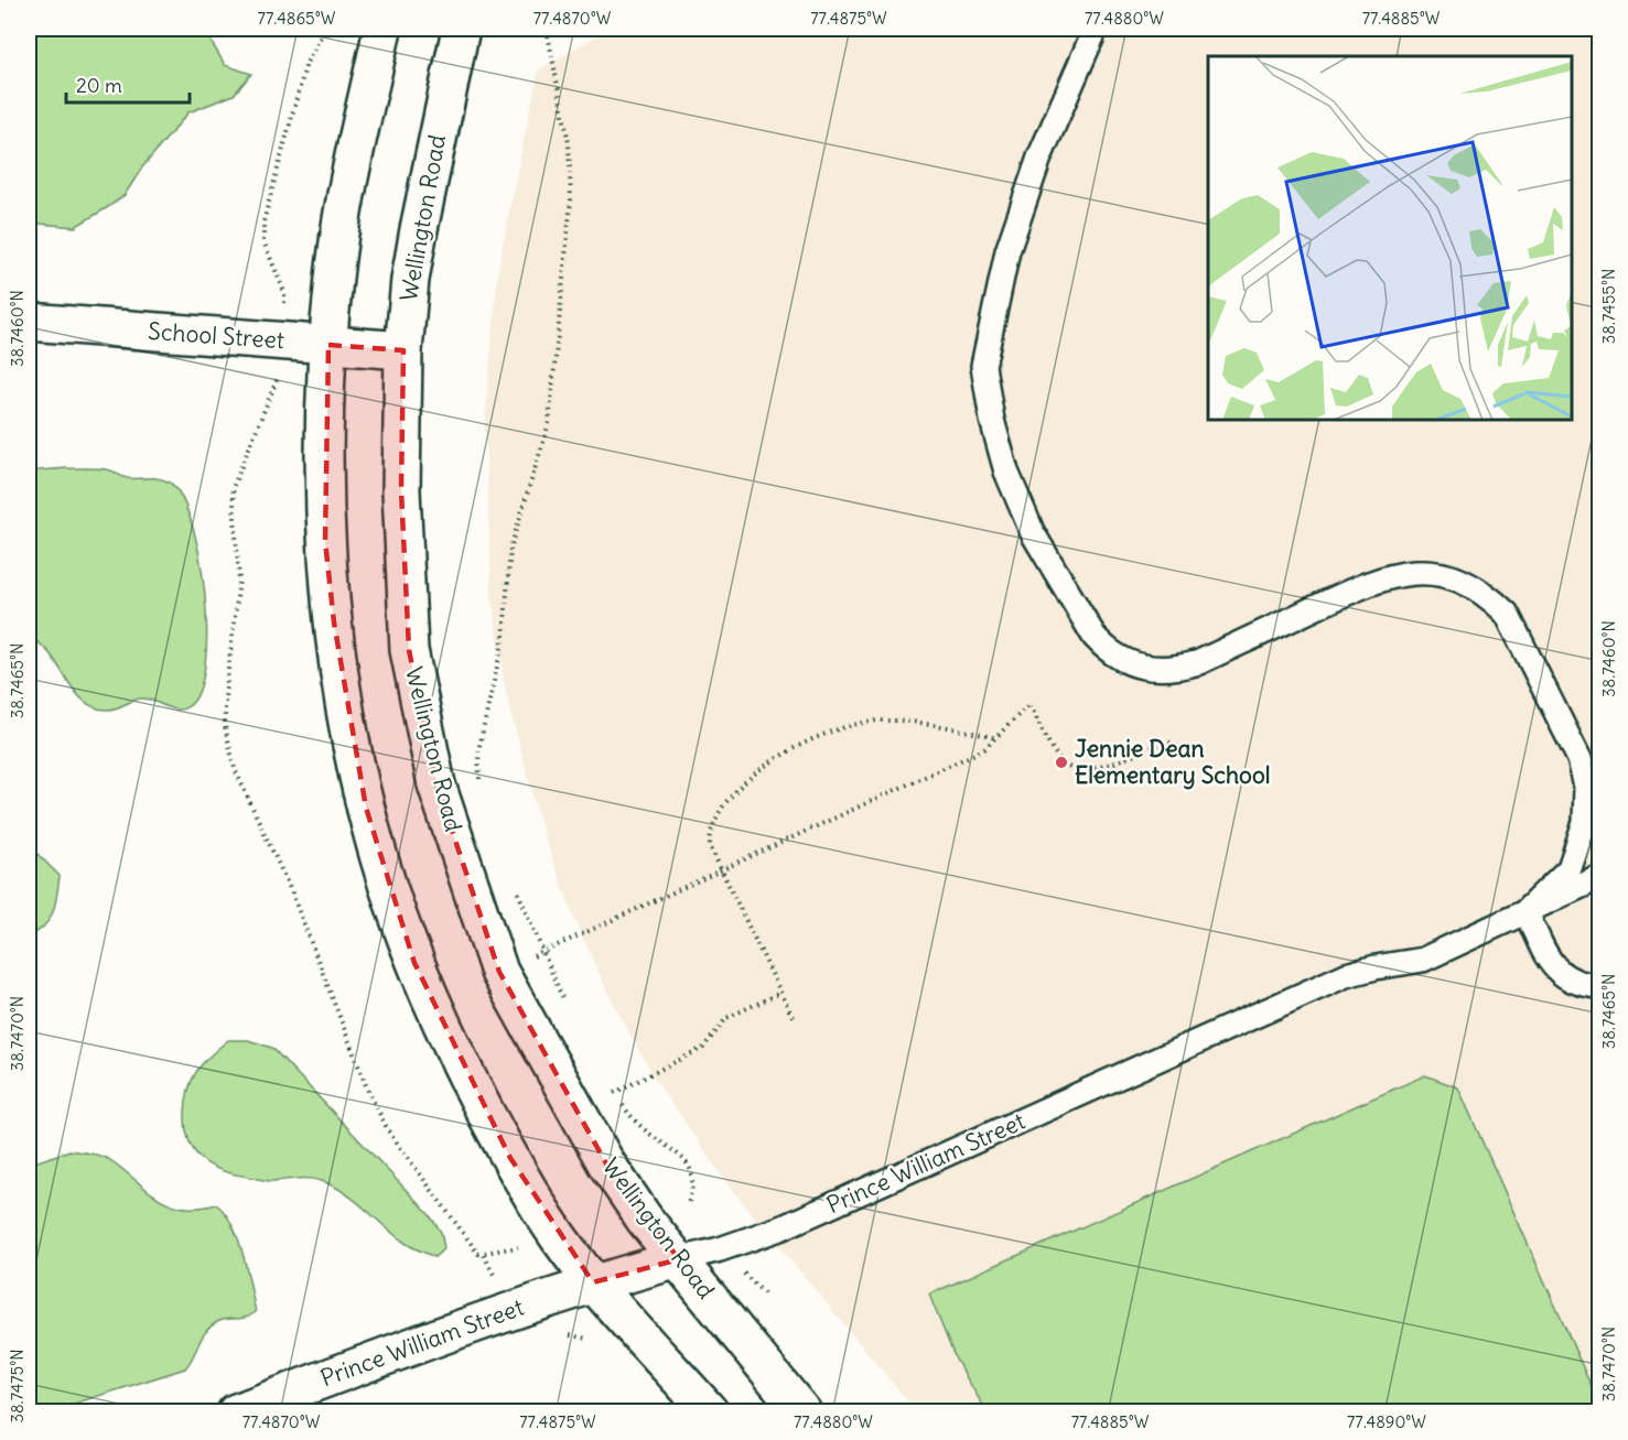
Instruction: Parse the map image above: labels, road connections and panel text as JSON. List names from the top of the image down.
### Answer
{
  "streets": {
    "main road": ["Wellington Road", "School Street", "Prince William Street"]
  },
  "crossings": [
    ["Wellington Road", "School Street"],
    ["Wellington Road", "Prince William Street"]
  ],
  "places": ["Jennie Dean Elementary School"],
  "scale_bar": "20 m",
  "coordinates": [
    "77.4865°W",
    "77.4870°W",
    "77.4875°W",
    "77.4880°W",
    "77.4885°W",
    "38.7455°N",
    "38.7460°N",
    "38.7465°N",
    "38.7470°N",
    "38.7475°N",
    "77.4890°W"
  ]
}
